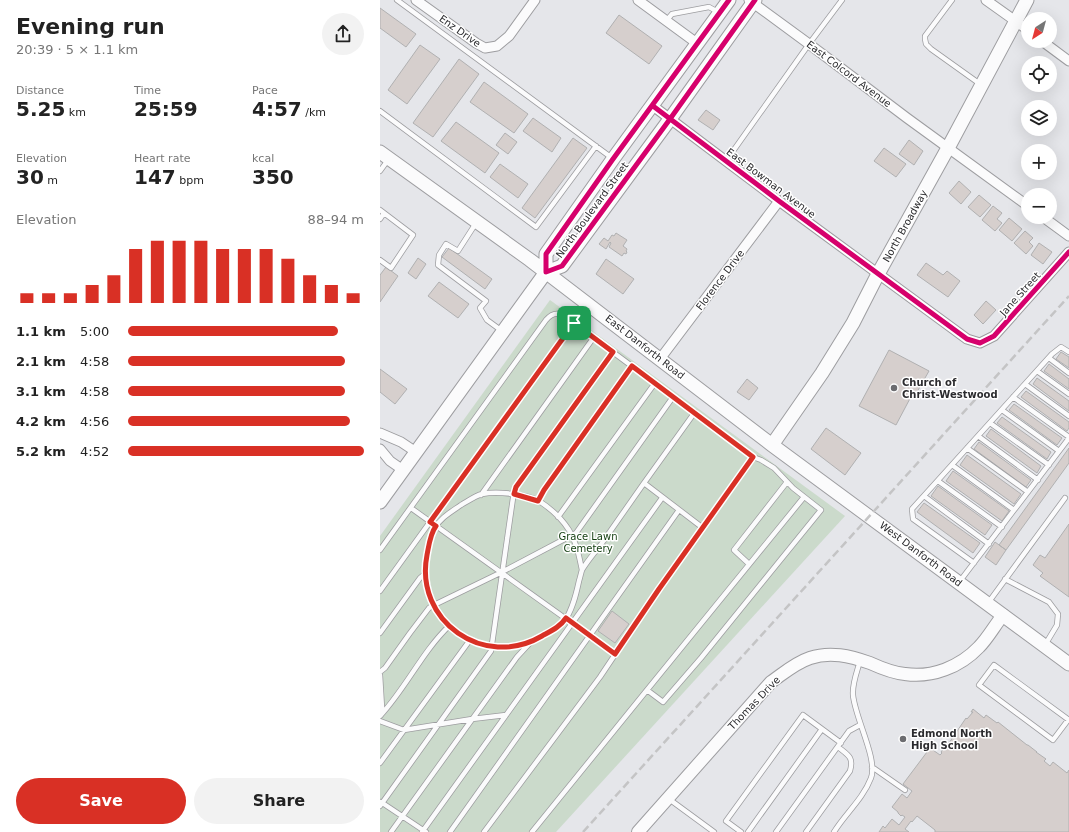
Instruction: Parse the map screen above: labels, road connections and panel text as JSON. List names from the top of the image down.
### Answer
{
  "streets": {
    "main road": [
      "North Boulevard Street",
      "North Broadway",
      "East Danforth Road",
      "West Danforth Road"
    ],
    "street": [
      "Enz Drive",
      "East Colcord Avenue",
      "East Bowman Avenue",
      "Florence Drive",
      "Jane Street",
      "Thomas Drive"
    ]
  },
  "crossings": [
    ["East Colcord Avenue", "North Boulevard Street"],
    ["East Colcord Avenue", "North Broadway"],
    ["East Bowman Avenue", "North Boulevard Street"],
    ["East Bowman Avenue", "North Broadway"],
    ["East Bowman Avenue", "Florence Drive"],
    ["East Bowman Avenue", "Jane Street"],
    ["North Boulevard Street", "East Danforth Road"],
    ["North Broadway", "East Danforth Road"],
    ["North Broadway", "West Danforth Road"],
    ["Florence Drive", "East Danforth Road"],
    ["East Danforth Road", "West Danforth Road"],
    ["West Danforth Road", "Thomas Drive"]
  ],
  "parks": ["Grace Lawn Cemetery"],
  "places": ["Church of Christ-Westwood", "Edmond North High School"],
  "north": "bottom left",
  "page": {
    "heading": ["Evening run", "20:39 · 5 × 1.1 km"],
    "map_buttons": ["+", "−"],
    "stats": [
      ["Distance", "5.25 km"],
      ["Time", "25:59"],
      ["Pace", "4:57 /km"],
      ["Elevation", "30 m"],
      ["Heart rate", "147 bpm"],
      ["kcal", "350"]
    ],
    "chart": ["Elevation", "88–94 m"],
    "list": [
      {
        "name": "1.1 km",
        "note": "5:00"
      },
      {
        "name": "2.1 km",
        "note": "4:58"
      },
      {
        "name": "3.1 km",
        "note": "4:58"
      },
      {
        "name": "4.2 km",
        "note": "4:56"
      },
      {
        "name": "5.2 km",
        "note": "4:52"
      }
    ],
    "buttons": ["Save", "Share"]
  }
}
